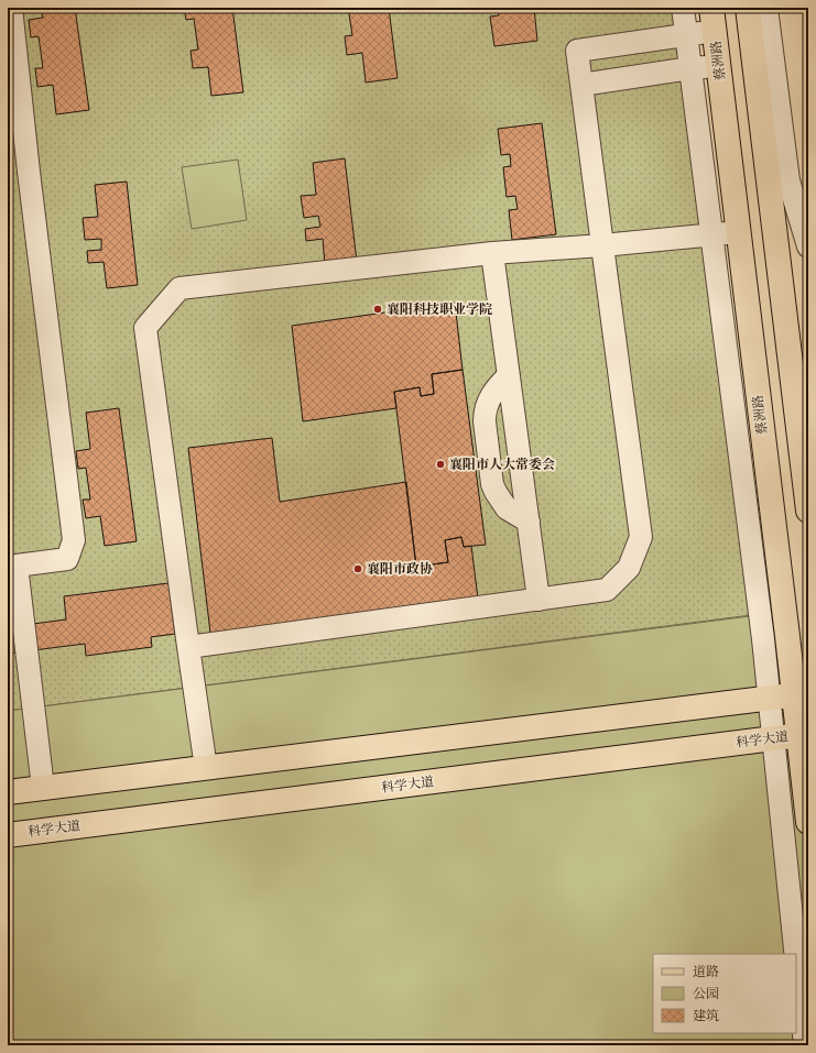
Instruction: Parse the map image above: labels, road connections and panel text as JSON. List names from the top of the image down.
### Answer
{
  "streets": {
    "main road": ["蔡洲路", "科学大道"]
  },
  "crossings": [
    ["蔡洲路", "科学大道"]
  ],
  "places": ["襄阳科技职业学院", "襄阳市人大常委会", "襄阳市政协"],
  "legend": ["道路", "公园", "建筑"]
}
